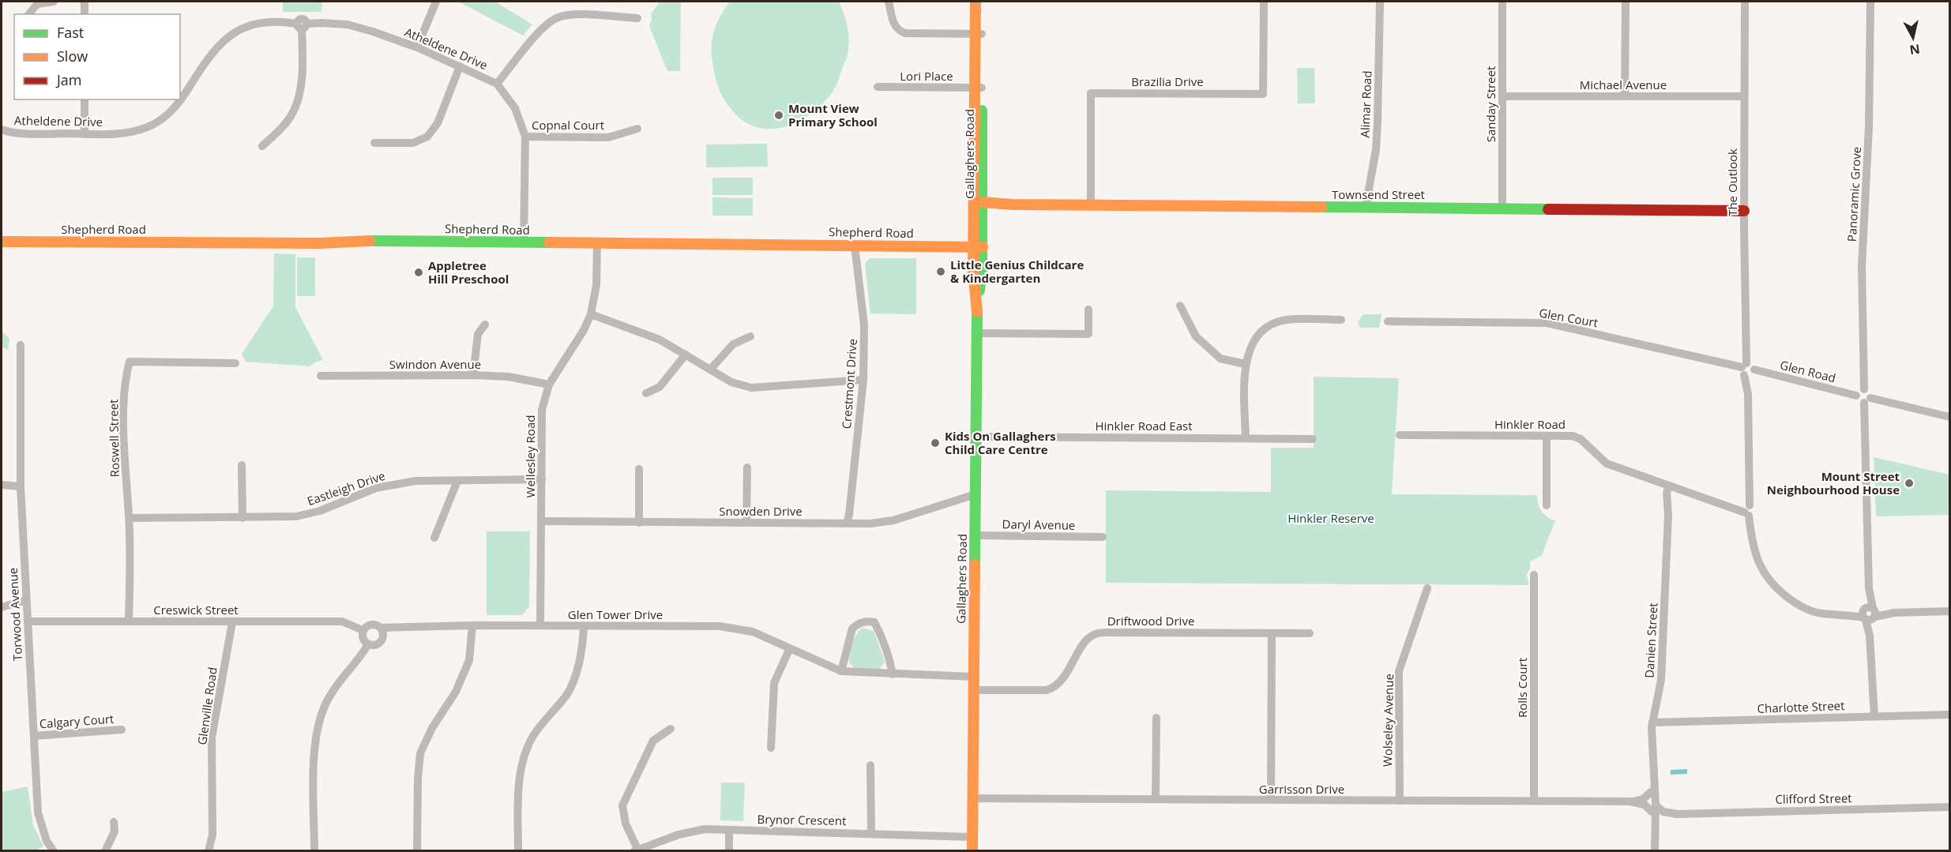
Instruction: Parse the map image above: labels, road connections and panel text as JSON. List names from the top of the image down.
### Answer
{
  "streets": {
    "street": [
      "Atheldene Drive",
      "Lori Place",
      "Brazilia Drive",
      "Michael Avenue",
      "Alimar Road",
      "Sanday Street",
      "Copnal Court",
      "Gallaghers Road",
      "The Outlook",
      "Townsend Street",
      "Panoramic Grove",
      "Shepherd Road",
      "Glen Court",
      "Swindon Avenue",
      "Glen Road",
      "Crestmont Drive",
      "Hinkler Road",
      "Hinkler Road East",
      "Roswell Street",
      "Wellesley Road",
      "Eastleigh Drive",
      "Snowden Drive",
      "Daryl Avenue",
      "Creswick Street",
      "Torwood Avenue",
      "Glen Tower Drive",
      "Driftwood Drive",
      "Danien Street",
      "Rolls Court",
      "Glenville Road",
      "Charlotte Street",
      "Wolseley Avenue",
      "Calgary Court",
      "Garrisson Drive",
      "Clifford Street",
      "Brynor Crescent"
    ]
  },
  "crossings": [
    ["Atheldene Drive", "Copnal Court"],
    ["Atheldene Drive", "Shepherd Road"],
    ["Lori Place", "Gallaghers Road"],
    ["Brazilia Drive", "Townsend Street"],
    ["Michael Avenue", "Sanday Street"],
    ["Michael Avenue", "The Outlook"],
    ["Alimar Road", "Townsend Street"],
    ["Sanday Street", "Townsend Street"],
    ["Gallaghers Road", "Townsend Street"],
    ["Gallaghers Road", "Shepherd Road"],
    ["Gallaghers Road", "Hinkler Road East"],
    ["Gallaghers Road", "Snowden Drive"],
    ["Gallaghers Road", "Daryl Avenue"],
    ["Gallaghers Road", "Glen Tower Drive"],
    ["Gallaghers Road", "Driftwood Drive"],
    ["Gallaghers Road", "Garrisson Drive"],
    ["Gallaghers Road", "Brynor Crescent"],
    ["The Outlook", "Townsend Street"],
    ["The Outlook", "Glen Court"],
    ["The Outlook", "Glen Road"],
    ["The Outlook", "Hinkler Road"],
    ["Panoramic Grove", "Glen Road"],
    ["Shepherd Road", "Crestmont Drive"],
    ["Shepherd Road", "Wellesley Road"],
    ["Glen Court", "Glen Road"],
    ["Swindon Avenue", "Wellesley Road"],
    ["Crestmont Drive", "Snowden Drive"],
    ["Hinkler Road", "Danien Street"],
    ["Roswell Street", "Eastleigh Drive"],
    ["Roswell Street", "Creswick Street"],
    ["Wellesley Road", "Eastleigh Drive"],
    ["Wellesley Road", "Snowden Drive"],
    ["Wellesley Road", "Glen Tower Drive"],
    ["Creswick Street", "Torwood Avenue"],
    ["Creswick Street", "Glen Tower Drive"],
    ["Creswick Street", "Glenville Road"],
    ["Torwood Avenue", "Calgary Court"],
    ["Danien Street", "Charlotte Street"],
    ["Danien Street", "Garrisson Drive"],
    ["Danien Street", "Clifford Street"],
    ["Rolls Court", "Garrisson Drive"],
    ["Wolseley Avenue", "Garrisson Drive"],
    ["Garrisson Drive", "Clifford Street"]
  ],
  "parks": ["Hinkler Reserve"],
  "places": [
    "Mount View Primary School",
    "Little Genius Childcare & Kindergarten",
    "Appletree Hill Preschool",
    "Kids On Gallaghers Child Care Centre",
    "Mount Street Neighbourhood House"
  ],
  "legend": ["Fast", "Slow", "Jam"],
  "north": "bottom"
}
